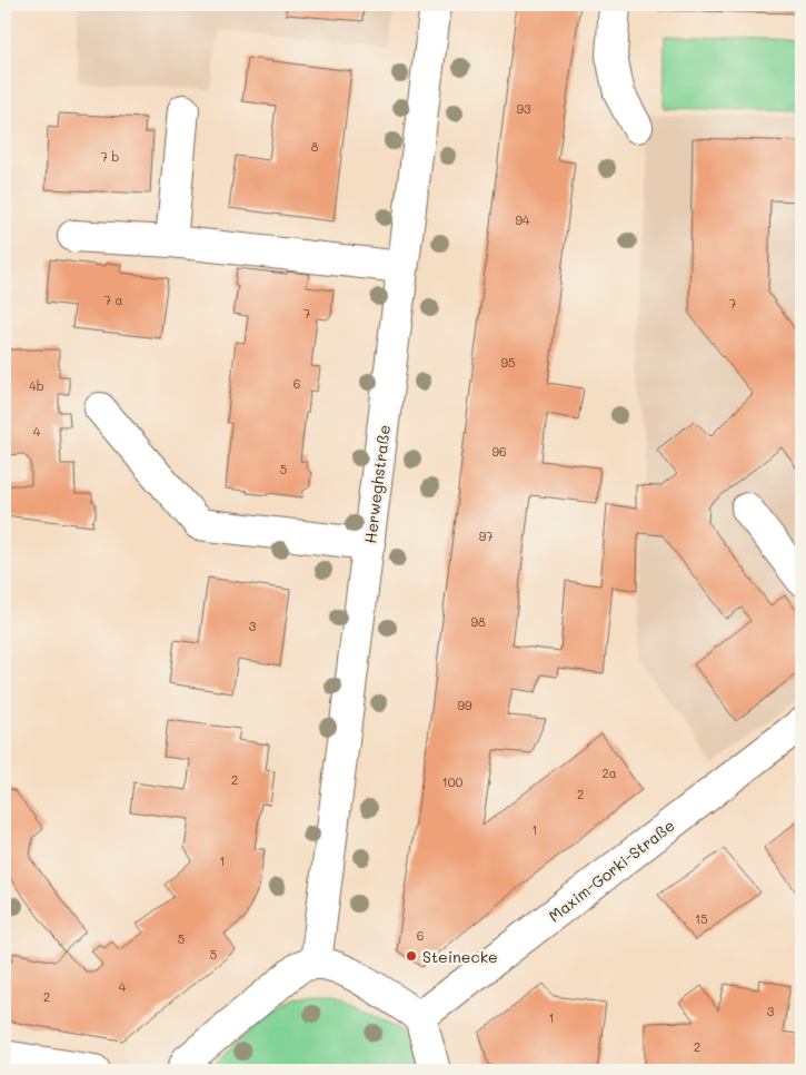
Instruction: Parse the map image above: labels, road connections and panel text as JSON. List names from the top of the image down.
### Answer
{
  "streets": {
    "street": ["Herweghstraße", "Maxim-Gorki-Straße"]
  },
  "places": ["Steinecke"],
  "house_numbers": [
    "93",
    "8",
    "7 b",
    "94",
    "7 a",
    "7",
    "7",
    "95",
    "6",
    "4b",
    "4",
    "96",
    "5",
    "97",
    "98",
    "3",
    "99",
    "2a",
    "2",
    "100",
    "2",
    "1",
    "1",
    "15",
    "6",
    "5",
    "5",
    "4",
    "2",
    "3",
    "1",
    "2"
  ]
}
